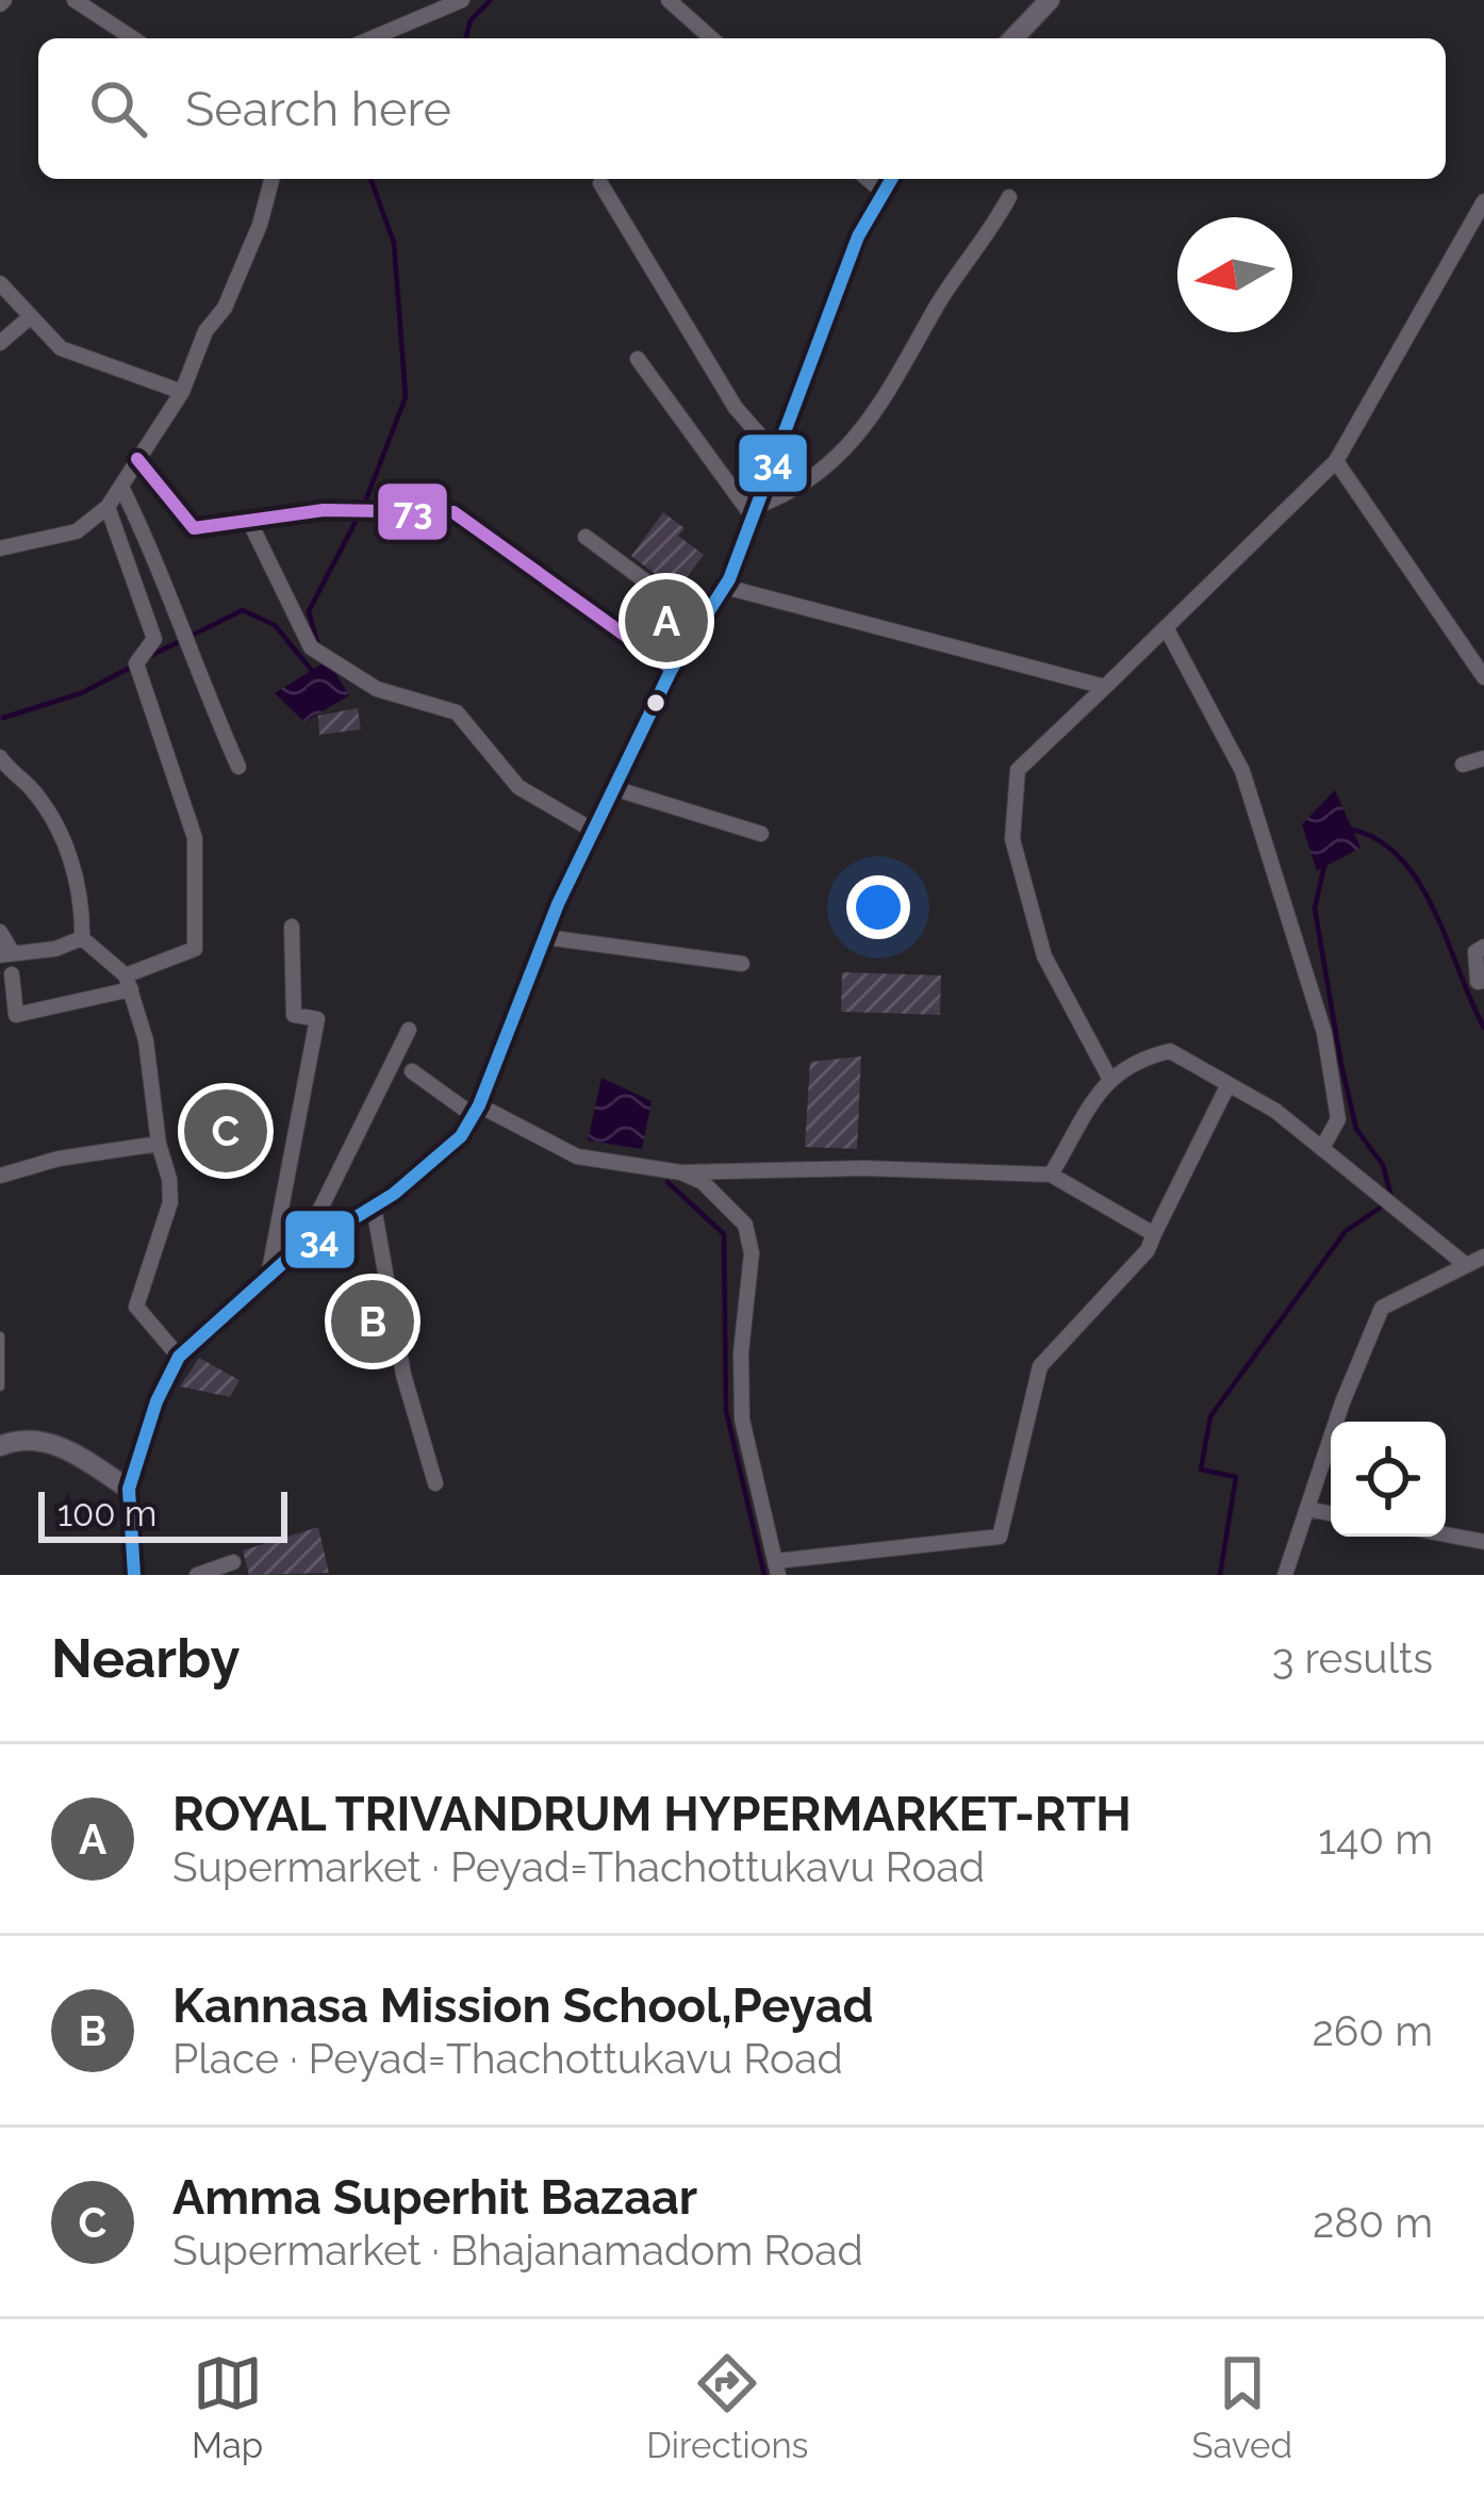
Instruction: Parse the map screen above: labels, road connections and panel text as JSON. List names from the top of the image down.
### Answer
{
  "lines": ["transit line 34", "transit line 73"],
  "scale_bar": "100 m",
  "north": "left",
  "page": {
    "search": "Search here",
    "pins": ["A", "C", "B"],
    "scale": "100 m",
    "heading": ["Nearby", "3 results"],
    "list": [
      {
        "mark": "A",
        "name": "ROYAL TRIVANDRUM HYPERMARKET-RTH",
        "note": "Supermarket · Peyad=Thachottukavu Road",
        "value": "140 m"
      },
      {
        "mark": "B",
        "name": "Kannasa Mission School,Peyad",
        "note": "Place · Peyad=Thachottukavu Road",
        "value": "260 m"
      },
      {
        "mark": "C",
        "name": "Amma Superhit Bazaar",
        "note": "Supermarket · Bhajanamadom Road",
        "value": "280 m"
      }
    ],
    "nav": ["Map", "Directions", "Saved"]
  }
}
